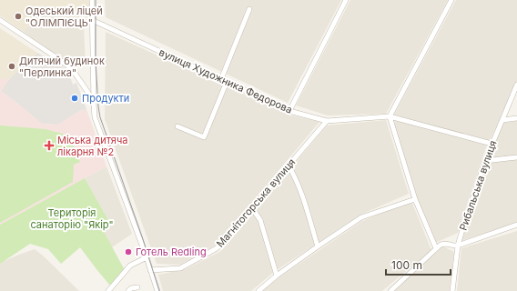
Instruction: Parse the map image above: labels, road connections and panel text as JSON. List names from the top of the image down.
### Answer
{
  "streets": {
    "street": ["вулиця Художника Федорова", "Рибальська вулиця", "Магнітогорська вулиця"]
  },
  "crossings": [
    ["вулиця Художника Федорова", "Рибальська вулиця"],
    ["вулиця Художника Федорова", "Магнітогорська вулиця"]
  ],
  "parks": ["Територія санаторію \"Якір\""],
  "places": {
    "other": [
      "Одеський ліцей \"ОЛІМПІЄЦЬ\"",
      "Дитячий будинок \"Перлинка\"",
      "Продукти",
      "Готель Redling"
    ],
    "health": ["Міська дитяча лікарня №2"]
  },
  "scale_bar": "100 m"
}
